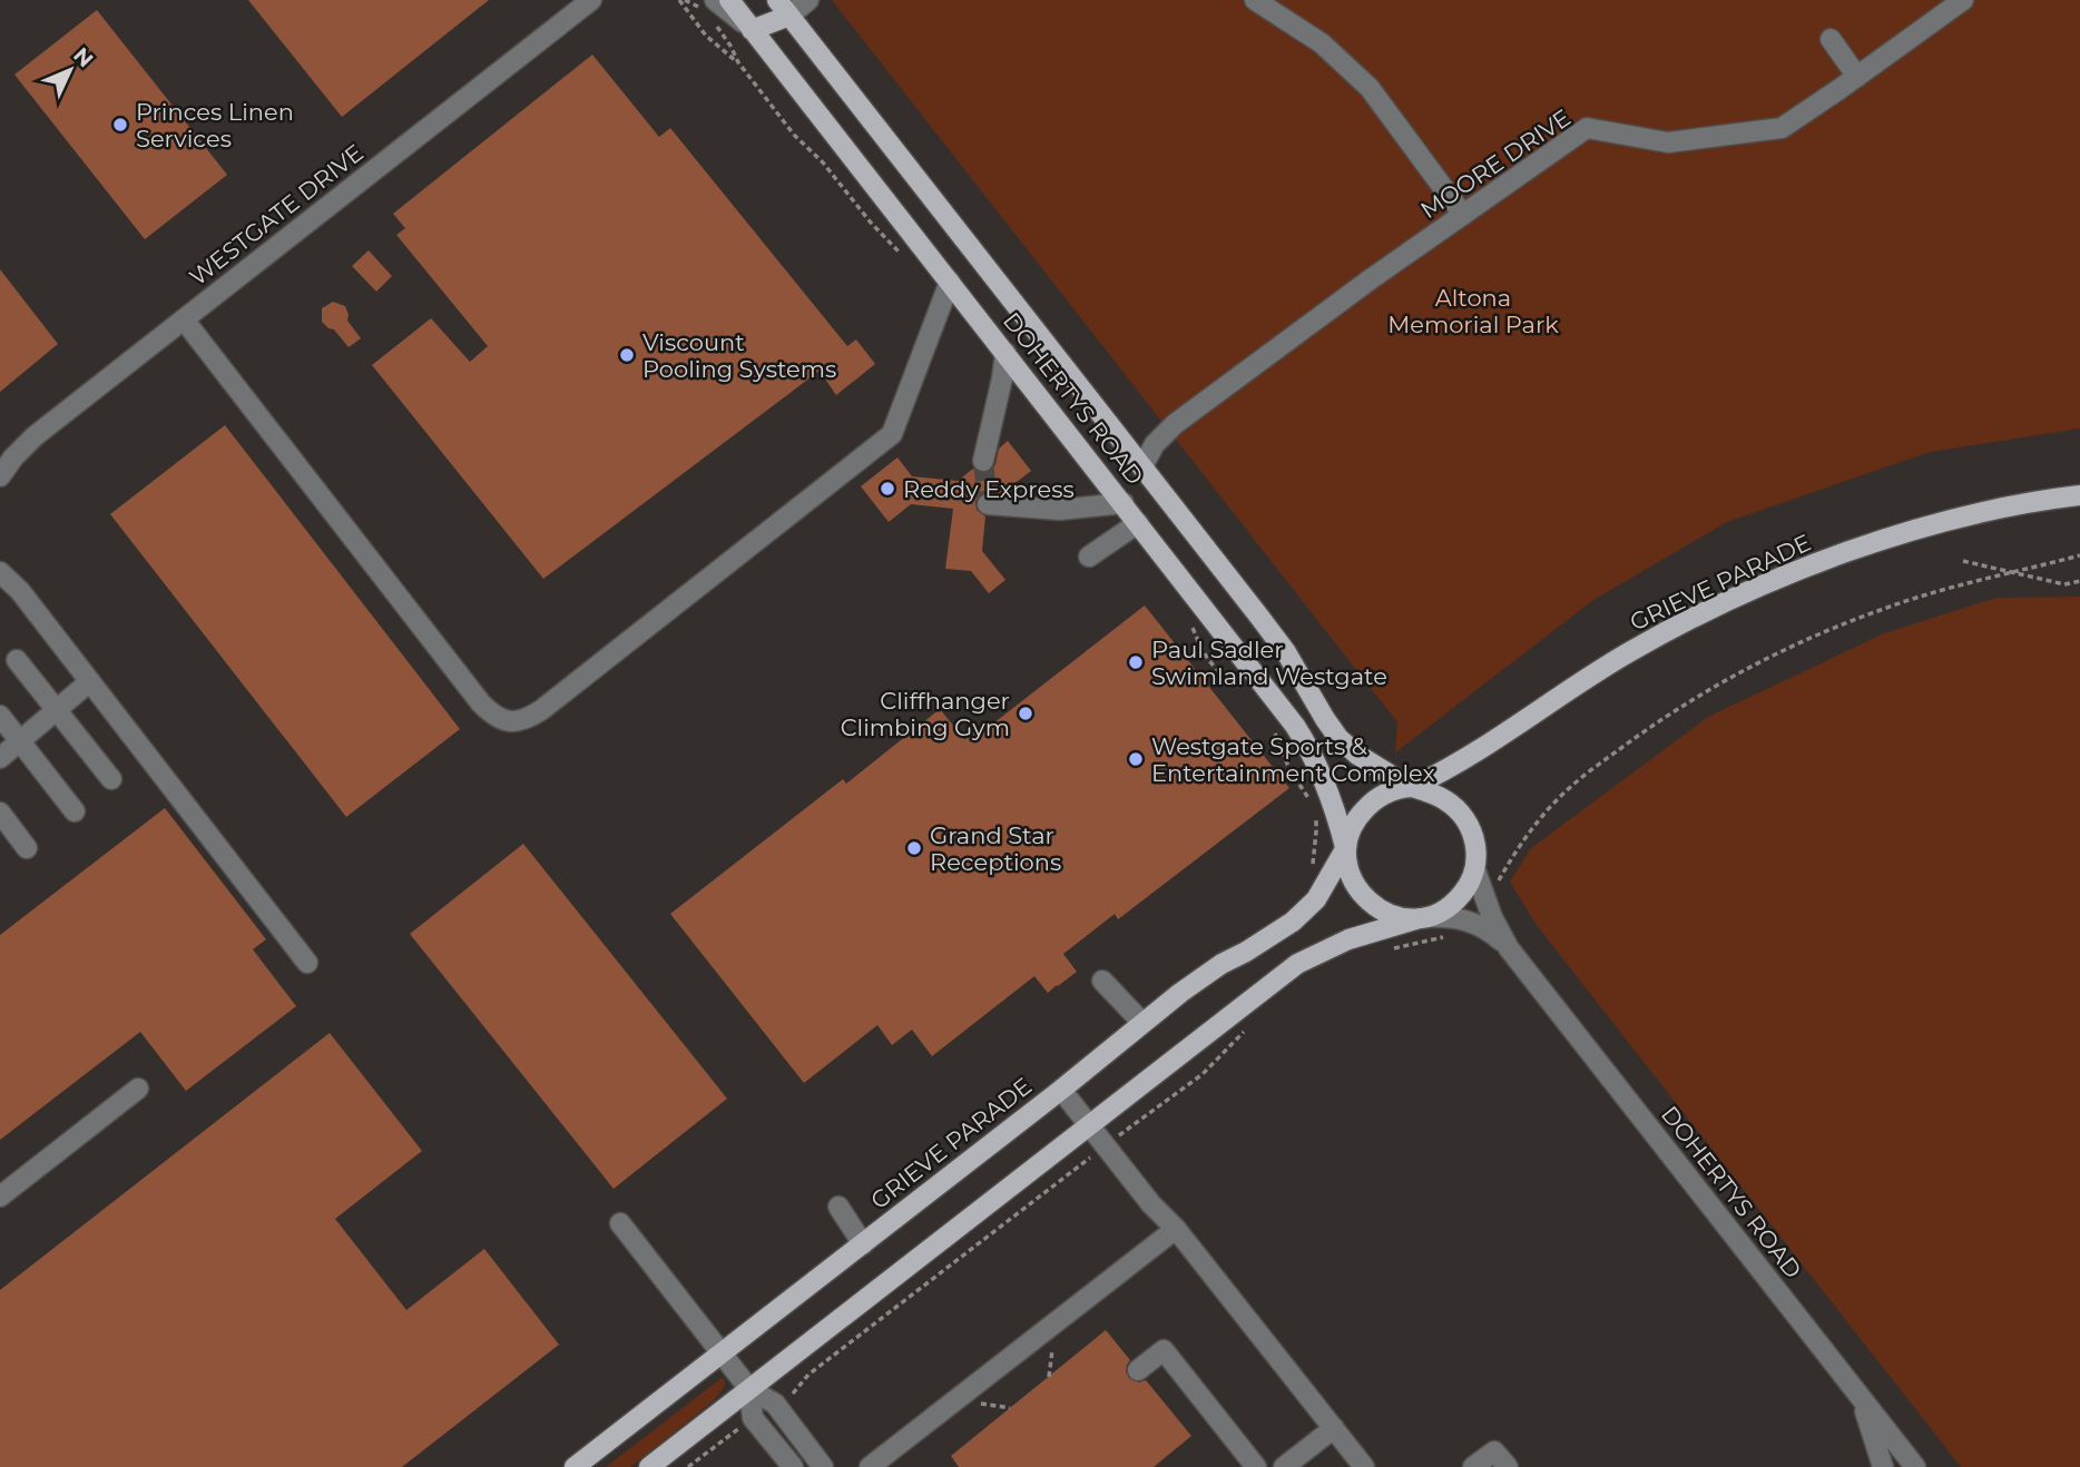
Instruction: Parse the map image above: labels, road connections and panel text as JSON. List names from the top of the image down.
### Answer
{
  "streets": {
    "main road": ["DOHERTYS ROAD", "GRIEVE PARADE"],
    "street": ["MOORE DRIVE", "WESTGATE DRIVE"]
  },
  "crossings": [
    ["MOORE DRIVE", "DOHERTYS ROAD"],
    ["DOHERTYS ROAD", "GRIEVE PARADE"]
  ],
  "parks": ["Altona Memorial Park"],
  "places": [
    "Princes Linen Services",
    "Viscount Pooling Systems",
    "Reddy Express",
    "Paul Sadler Swimland Westgate",
    "Cliffhanger Climbing Gym",
    "Westgate Sports & Entertainment Complex",
    "Grand Star Receptions"
  ],
  "north": "top right"
}
